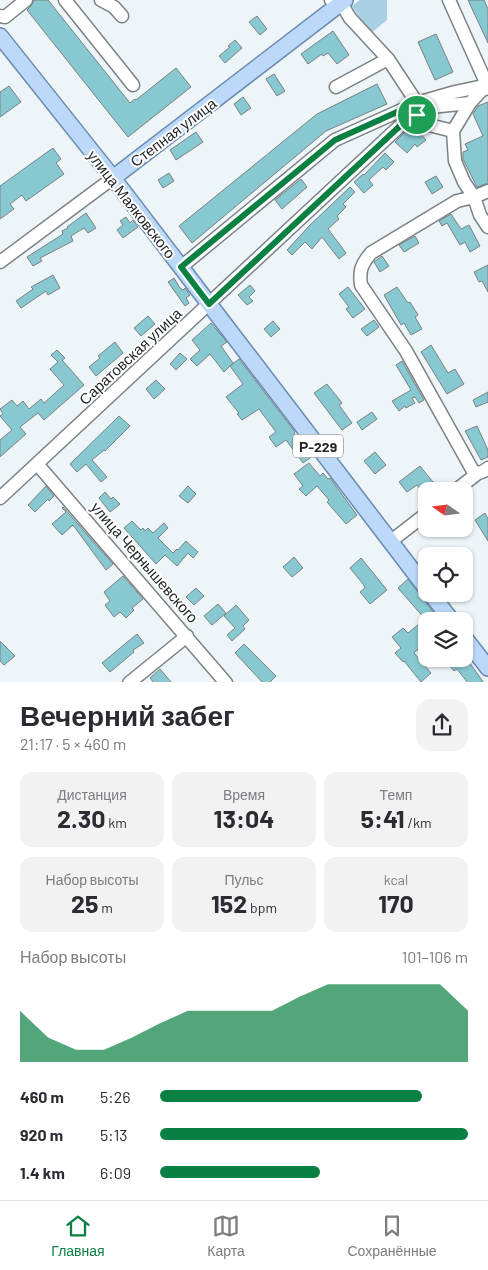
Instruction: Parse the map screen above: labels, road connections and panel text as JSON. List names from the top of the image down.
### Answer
{
  "streets": {
    "main road": ["Степная улица", "улица Маяковского", "Р-229"],
    "street": ["Саратовская улица", "улица Чернышевского"]
  },
  "crossings": [
    ["Степная улица", "улица Маяковского"],
    ["улица Маяковского", "Саратовская улица"],
    ["Саратовская улица", "улица Чернышевского"]
  ],
  "north": "left",
  "page": {
    "heading": ["Вечерний забег", "21:17 · 5 × 460 m"],
    "stats": [
      ["Дистанция", "2.30 km"],
      ["Время", "13:04"],
      ["Темп", "5:41 /km"],
      ["Набор высоты", "25 m"],
      ["Пульс", "152 bpm"],
      ["kcal", "170"]
    ],
    "chart": ["Набор высоты", "101–106 m"],
    "list": [
      {
        "name": "460 m",
        "note": "5:26"
      },
      {
        "name": "920 m",
        "note": "5:13"
      },
      {
        "name": "1.4 km",
        "note": "6:09"
      }
    ],
    "tabs": ["Главная", "Карта", "Сохранённые"]
  }
}
